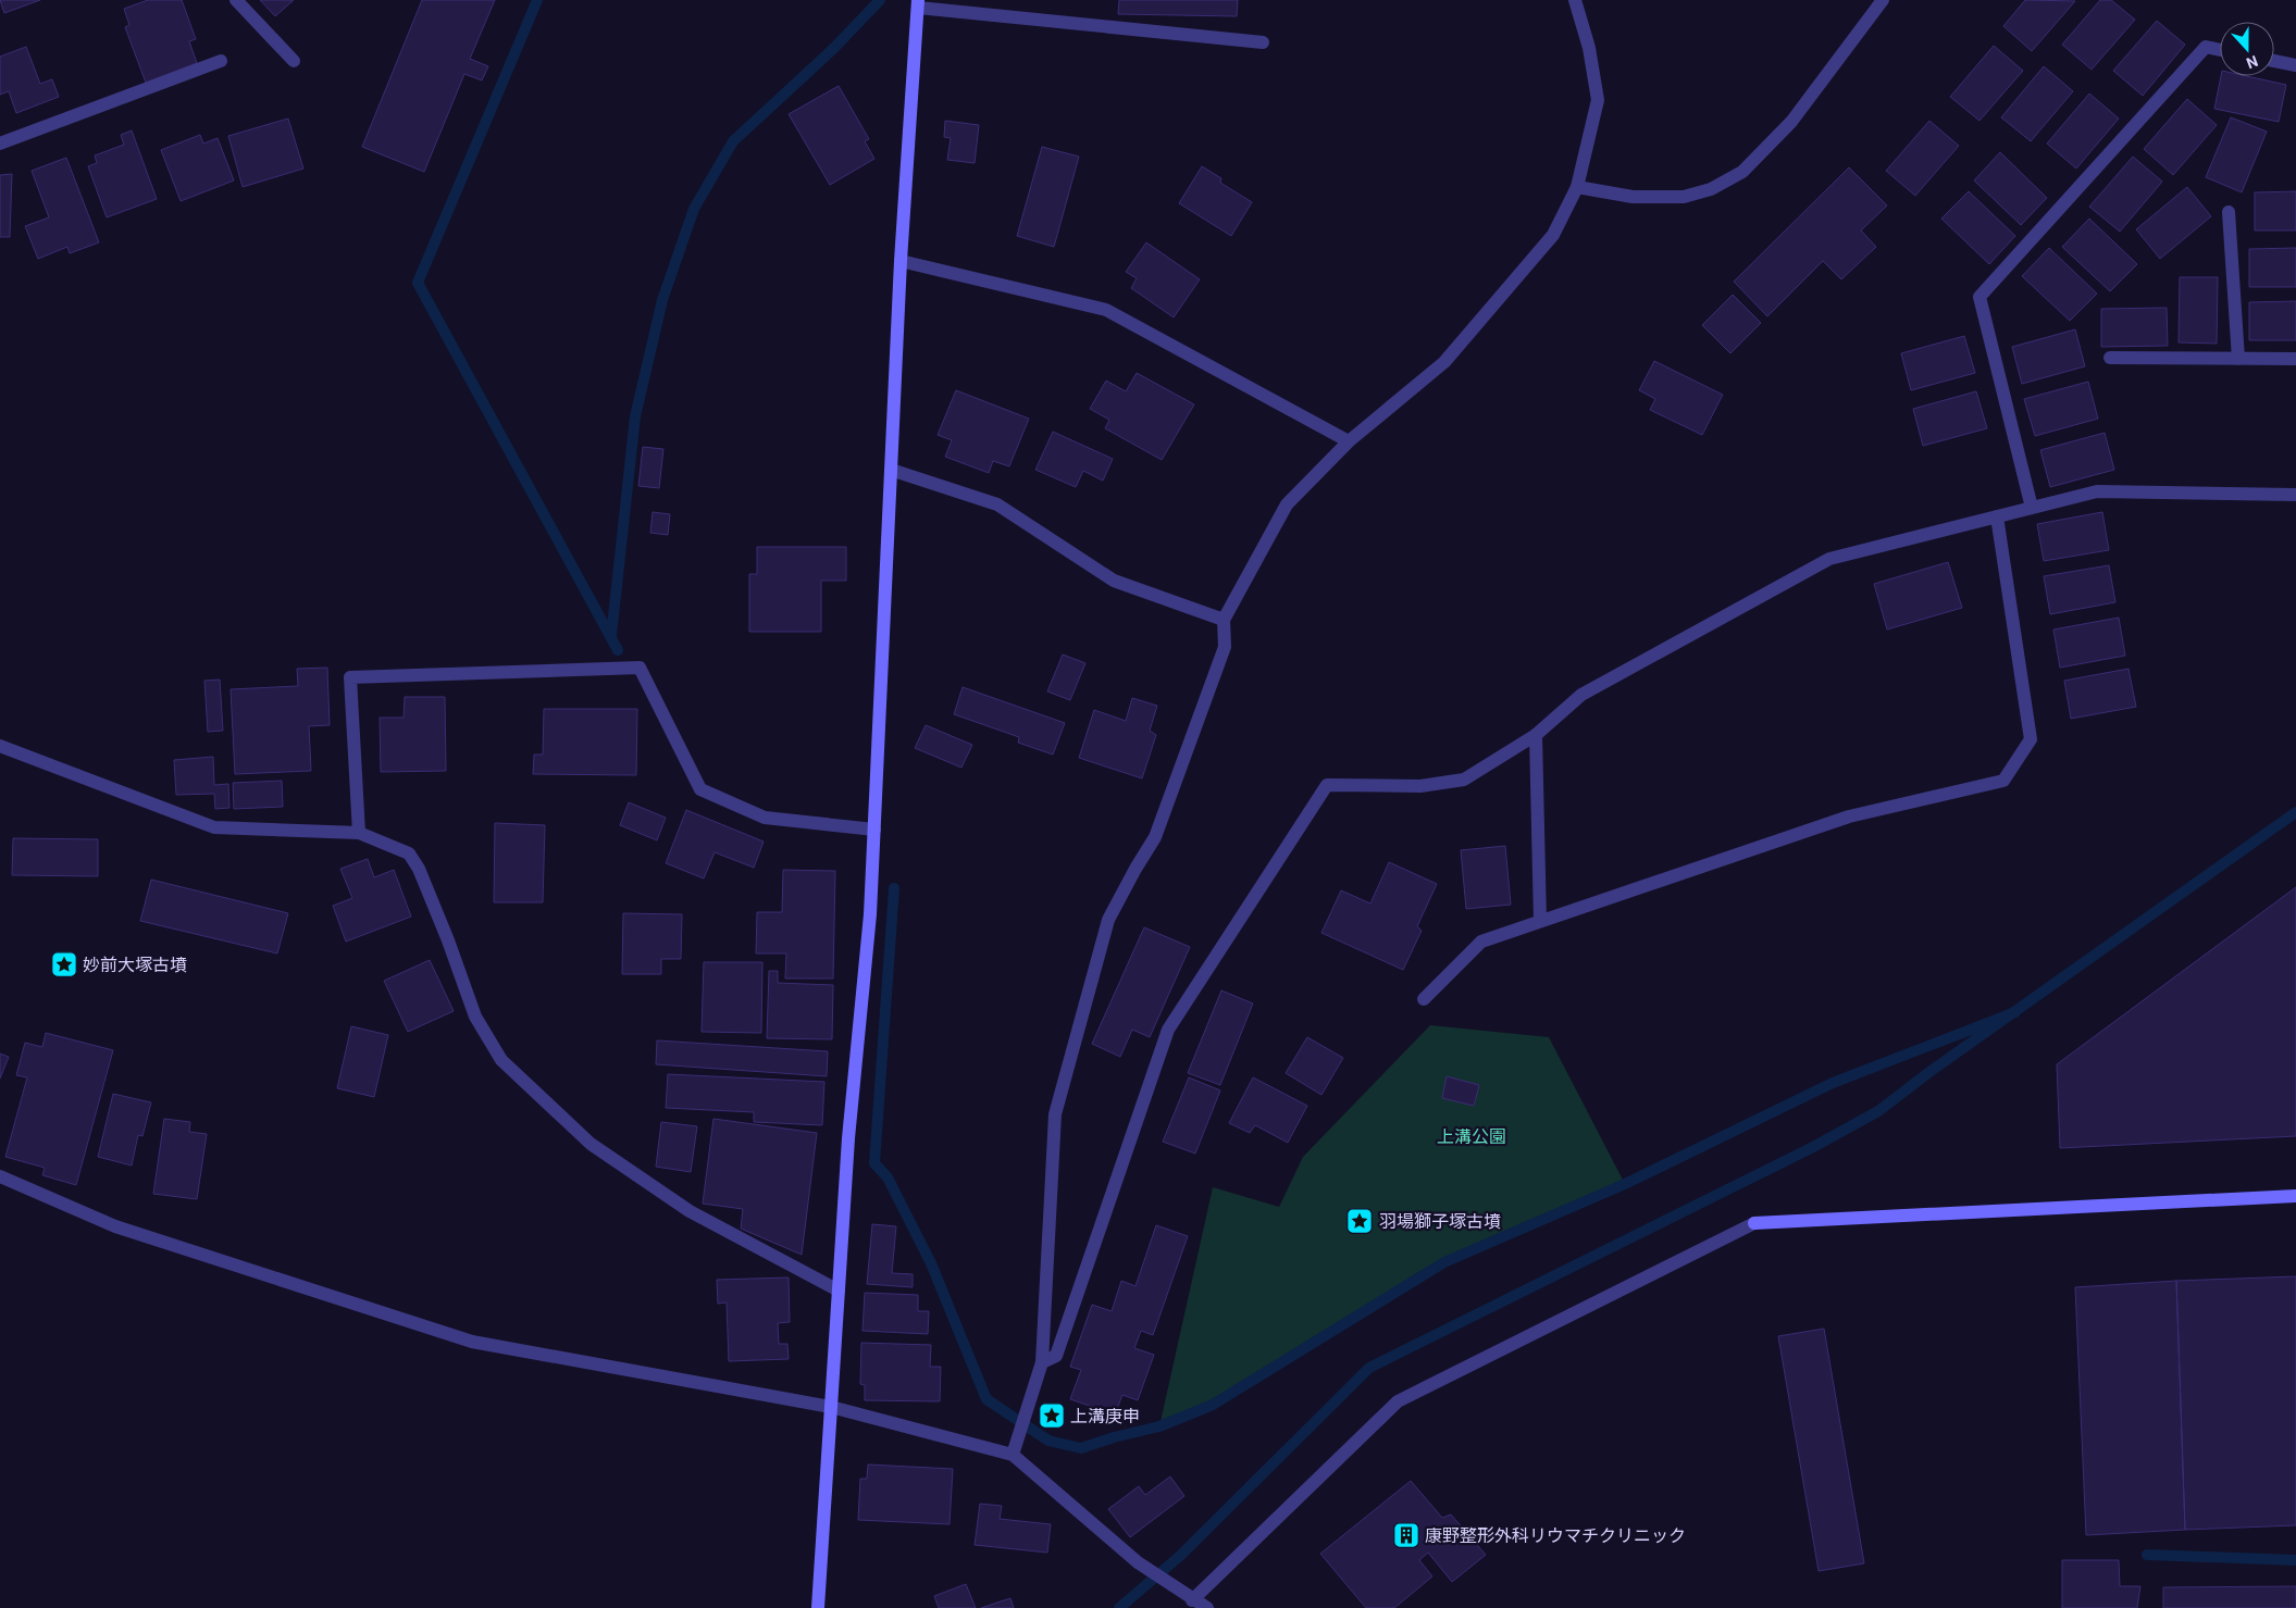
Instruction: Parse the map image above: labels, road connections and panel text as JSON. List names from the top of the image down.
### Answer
{
  "parks": ["上溝公園"],
  "places": {
    "place": ["妙前大塚古墳", "羽場獅子塚古墳", "上溝庚申"],
    "building": ["康野整形外科リウマチクリニック"]
  },
  "north": "bottom"
}
